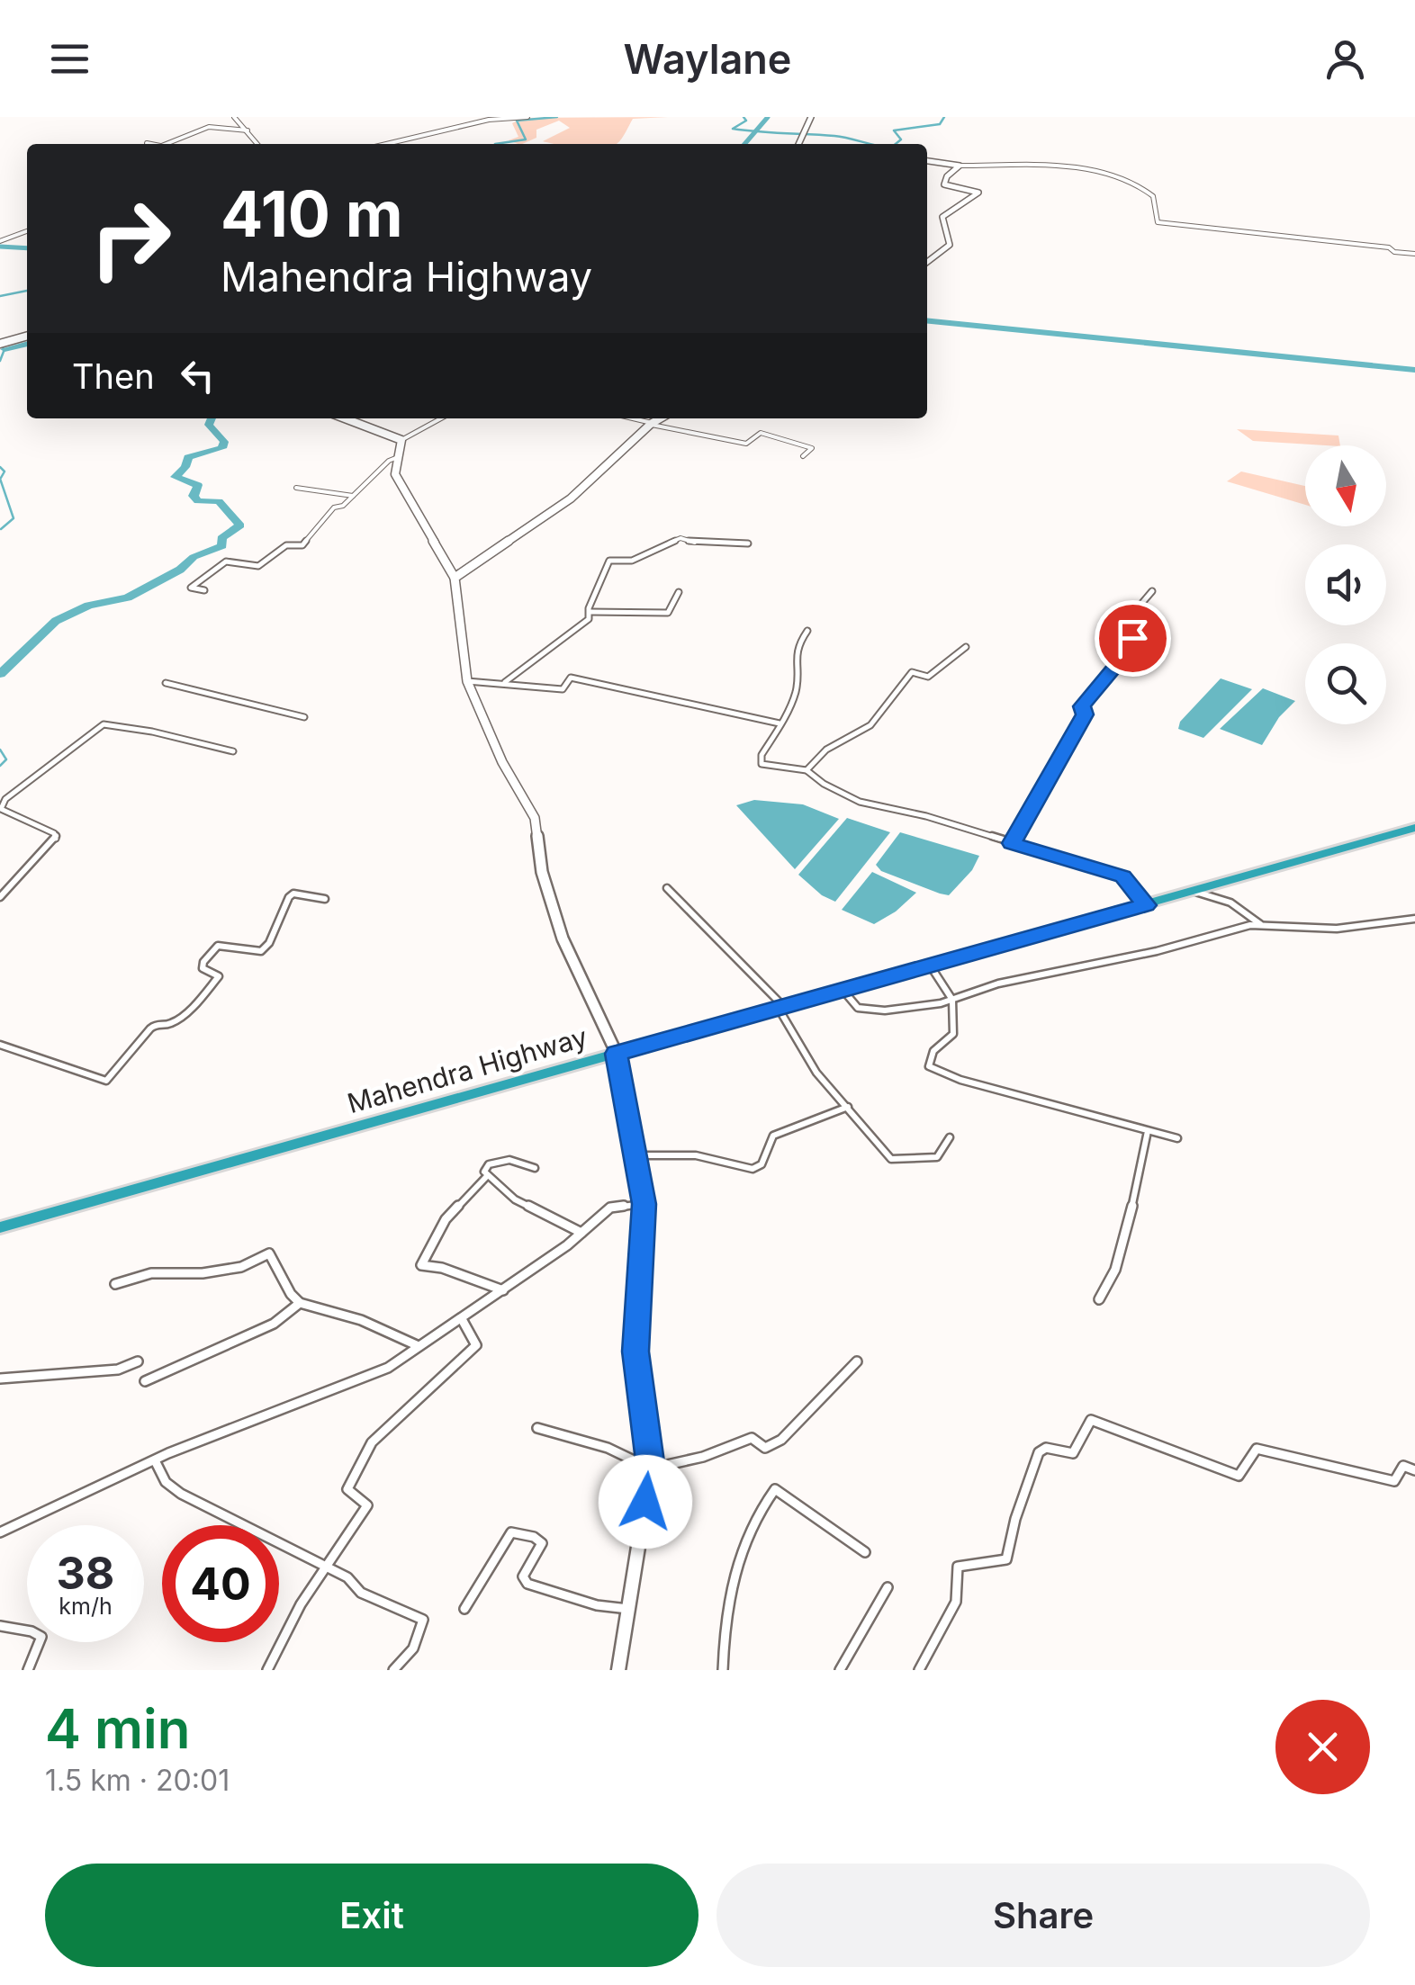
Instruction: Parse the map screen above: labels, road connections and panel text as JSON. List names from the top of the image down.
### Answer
{
  "streets": {
    "highway": ["Mahendra Highway"]
  },
  "north": "bottom",
  "page": {
    "header": "Waylane",
    "turn": ["410 m", "Mahendra Highway"],
    "then": "Then",
    "speed": "38 km/h",
    "limit": "40",
    "heading": ["4 min", "1.5 km · 20:01"],
    "buttons": ["Exit", "Share"]
  }
}
